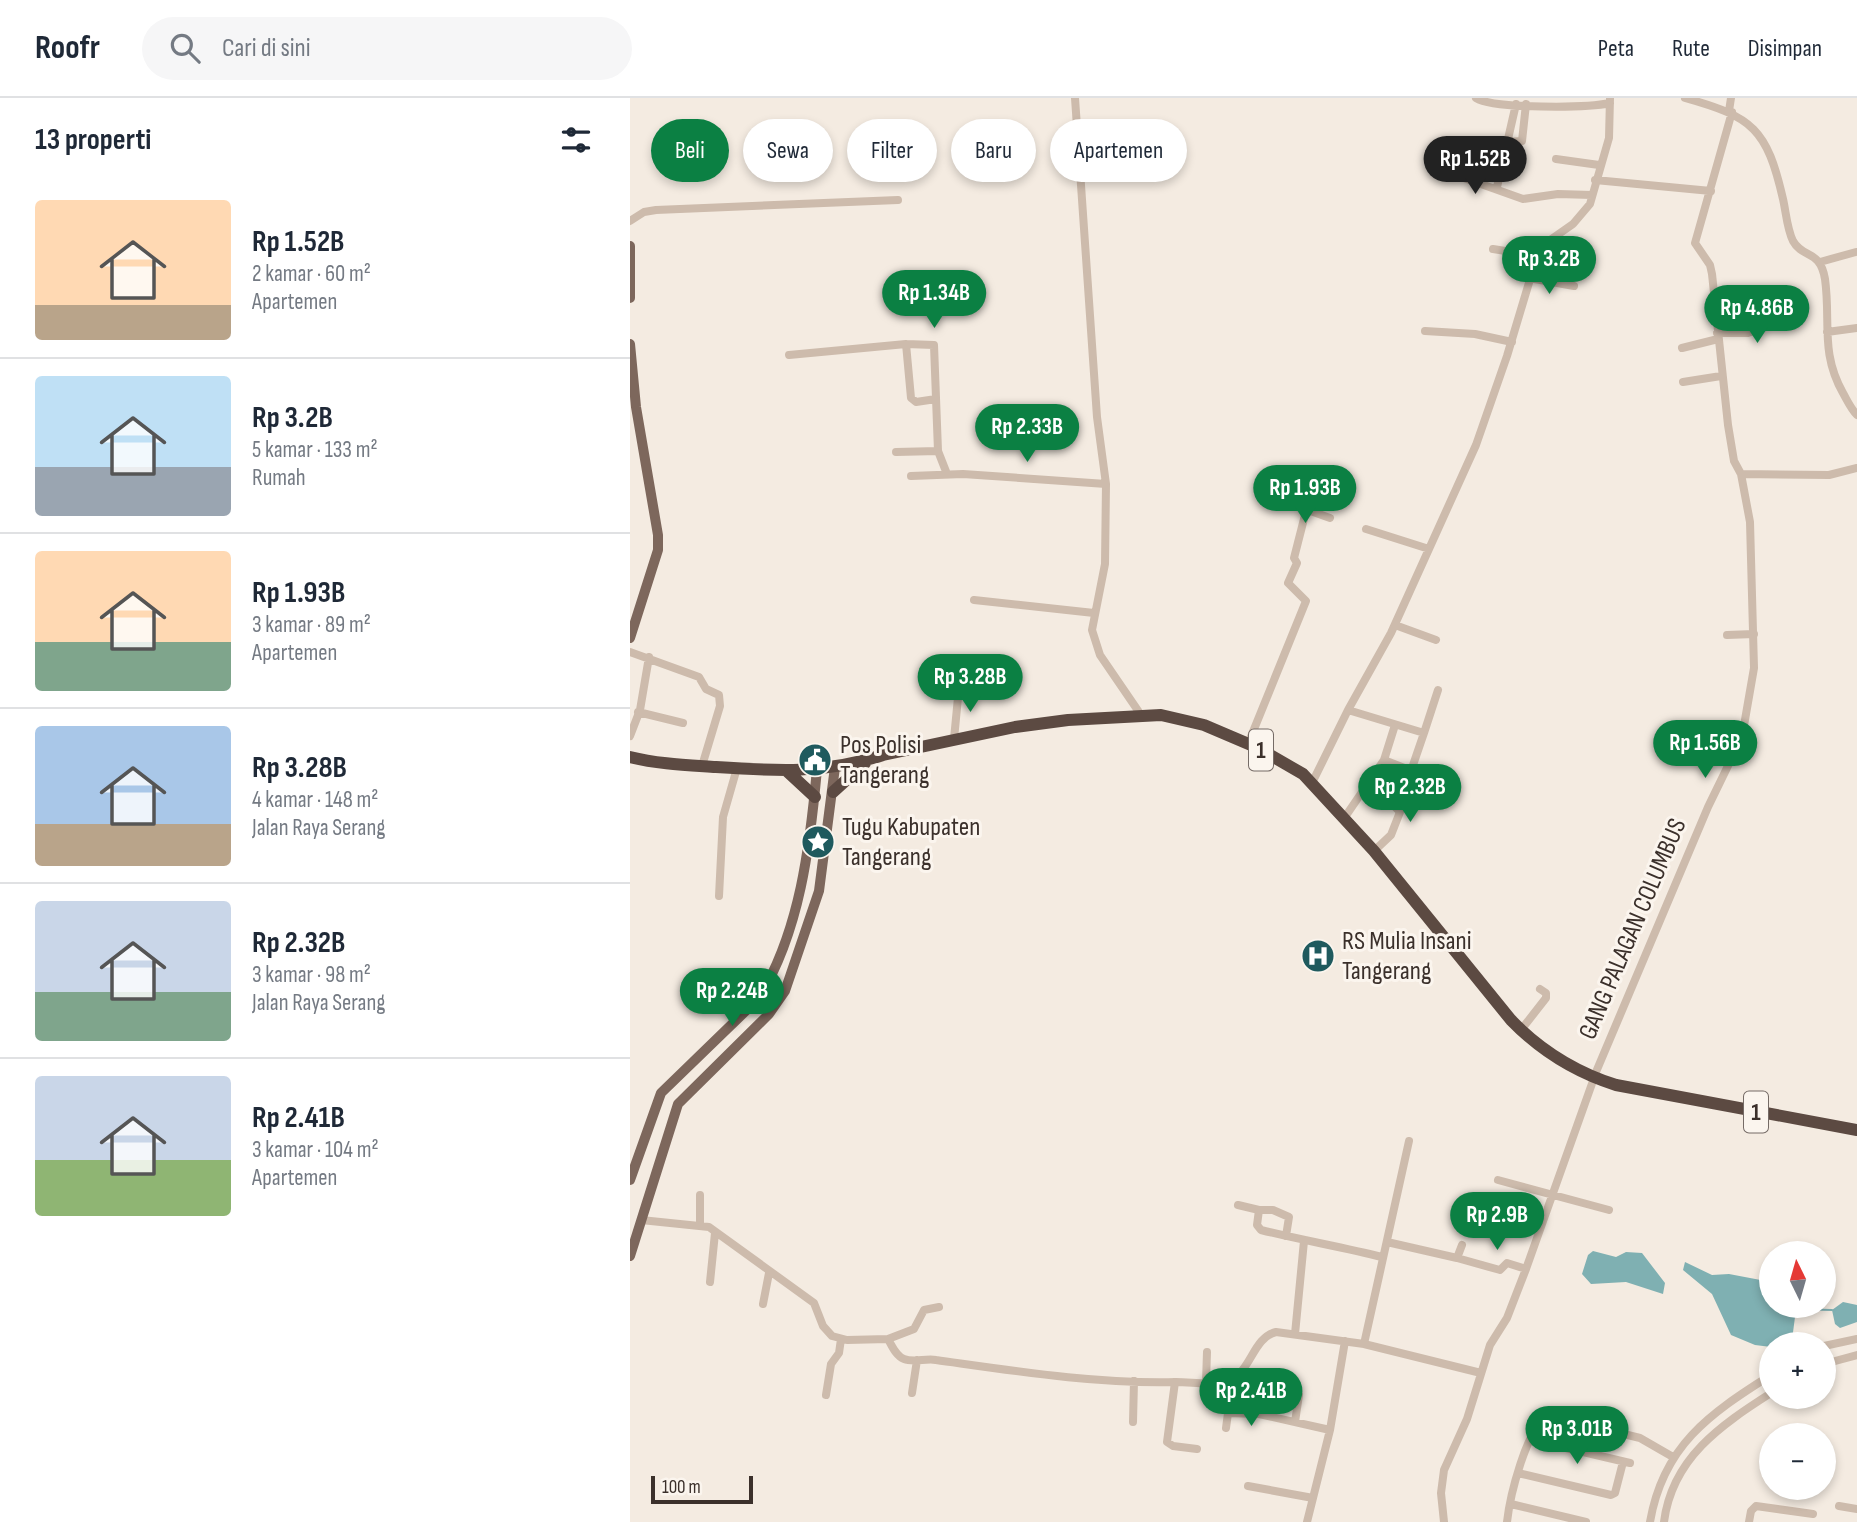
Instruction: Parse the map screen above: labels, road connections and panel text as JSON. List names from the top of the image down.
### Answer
{
  "streets": {
    "highway": ["1"],
    "street": ["GANG PALAGAN COLUMBUS"]
  },
  "crossings": [
    ["1", "GANG PALAGAN COLUMBUS"]
  ],
  "places": {
    "public building": ["Pos Polisi Tangerang"],
    "place": ["Tugu Kabupaten Tangerang"],
    "hospital": ["RS Mulia Insani Tangerang"]
  },
  "scale_bar": "100 m",
  "north": "top",
  "page": {
    "header": "Roofr",
    "search": "Cari di sini",
    "nav": ["Peta", "Rute", "Disimpan"],
    "heading": "13 properti",
    "chip": [
      "Beli",
      "Sewa",
      "Filter",
      "Baru",
      "Apartemen"
    ],
    "price": [
      "Rp 1.52B",
      "Rp 3.2B",
      "Rp 1.34B",
      "Rp 4.86B",
      "Rp 2.33B",
      "Rp 1.93B",
      "Rp 3.28B",
      "Rp 1.56B",
      "Rp 2.32B",
      "Rp 2.24B",
      "Rp 2.9B",
      "Rp 2.41B",
      "Rp 3.01B"
    ],
    "list": [
      {
        "name": "Rp 1.52B",
        "note": "2 kamar · 60 m² · Apartemen"
      },
      {
        "name": "Rp 3.2B",
        "note": "5 kamar · 133 m² · Rumah"
      },
      {
        "name": "Rp 1.93B",
        "note": "3 kamar · 89 m² · Apartemen"
      },
      {
        "name": "Rp 3.28B",
        "note": "4 kamar · 148 m² · Jalan Raya Serang"
      },
      {
        "name": "Rp 2.32B",
        "note": "3 kamar · 98 m² · Jalan Raya Serang"
      },
      {
        "name": "Rp 2.41B",
        "note": "3 kamar · 104 m² · Apartemen"
      }
    ],
    "map_buttons": ["+", "−"],
    "scale": "100 m"
  }
}
